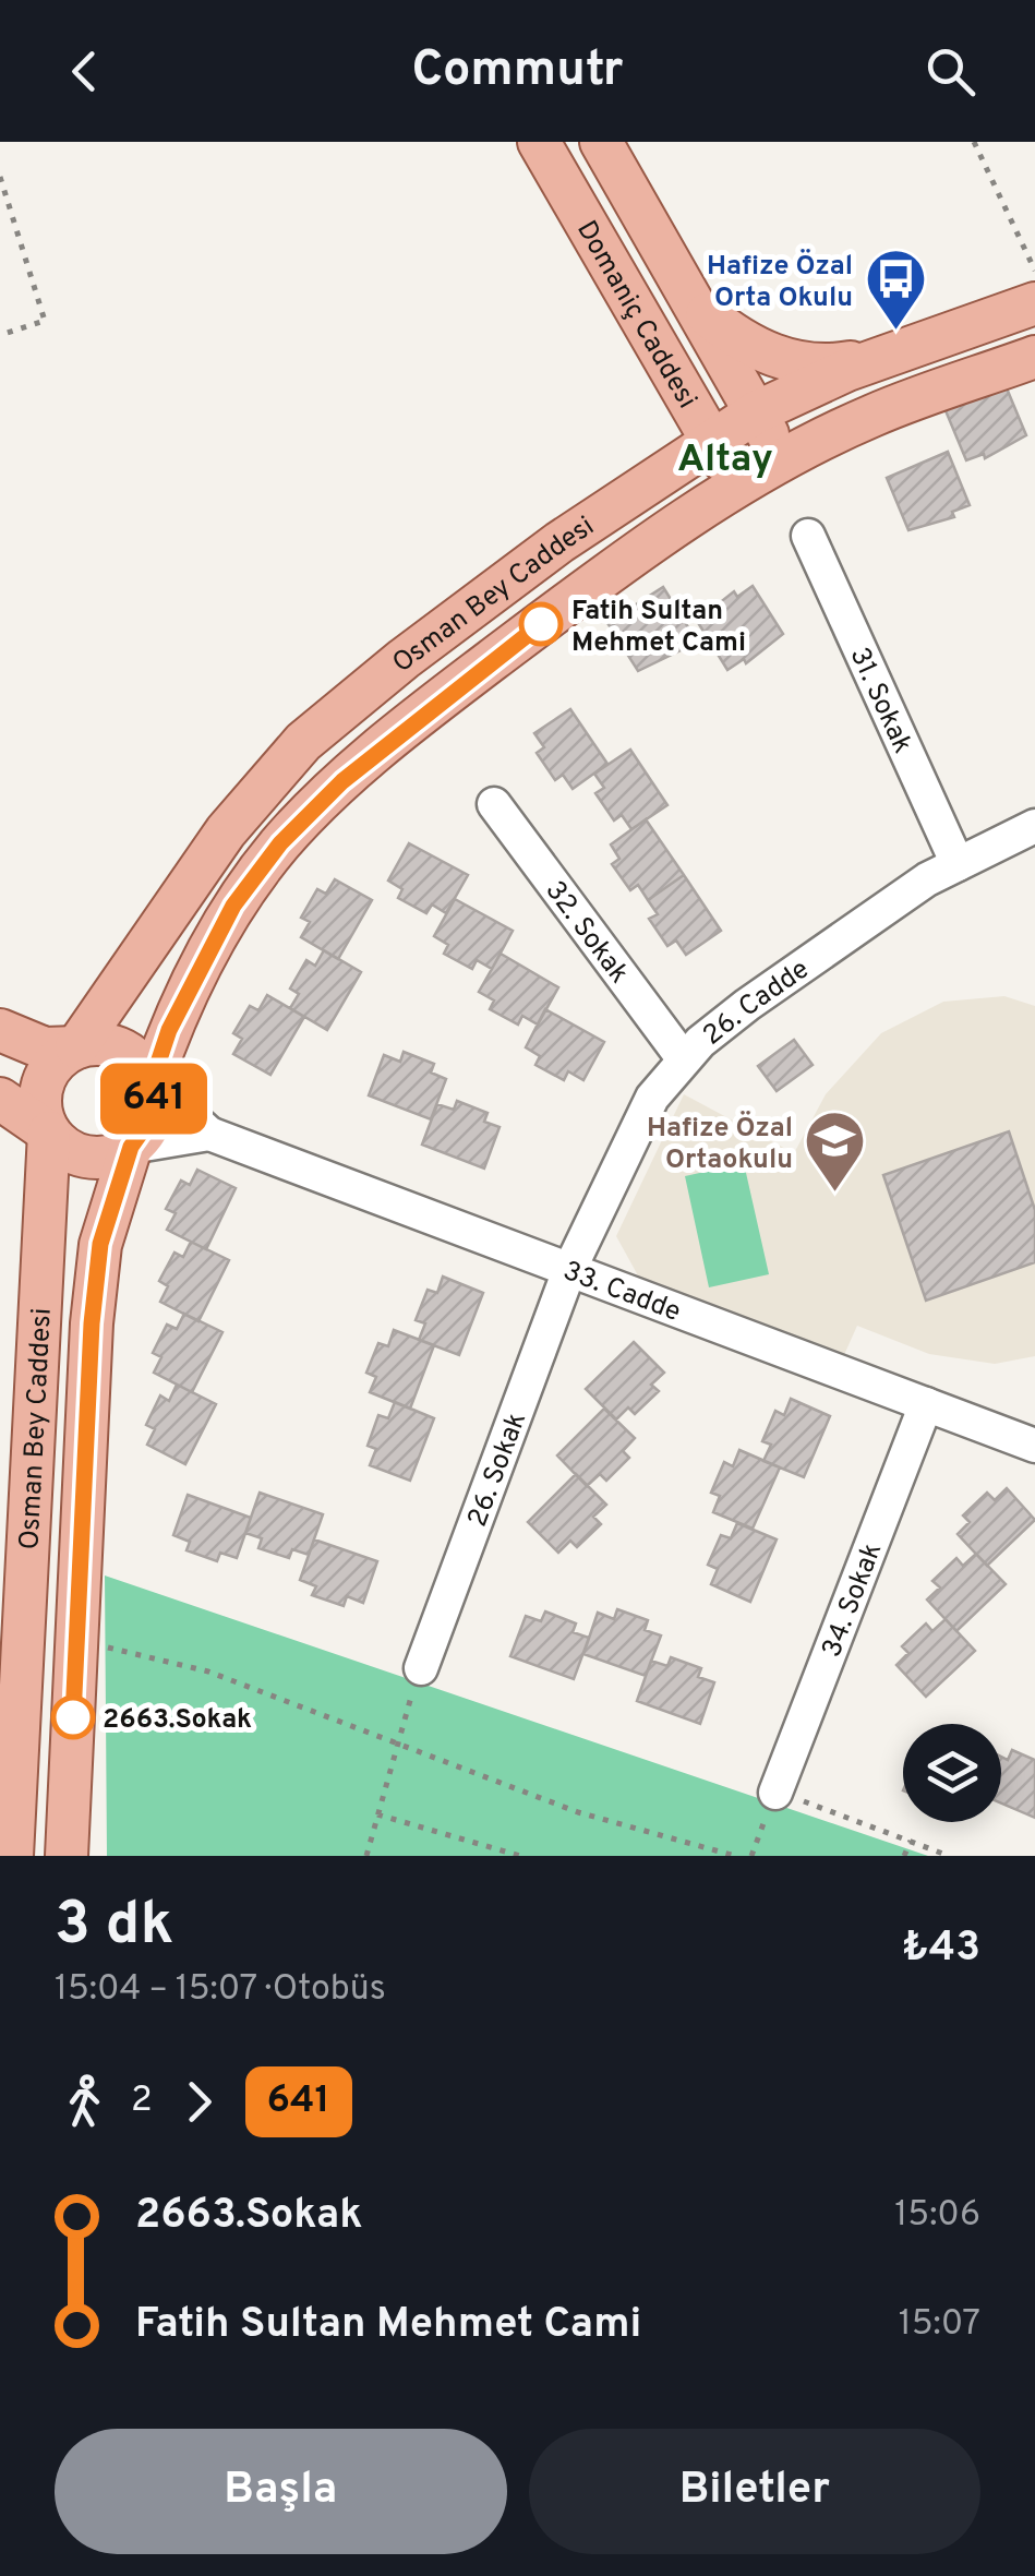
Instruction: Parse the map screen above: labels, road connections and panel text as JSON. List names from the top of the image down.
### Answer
{
  "streets": {
    "main road": ["Domaniç Caddesi", "Osman Bey Caddesi"],
    "street": [
      "31. Sokak",
      "32. Sokak",
      "26. Cadde",
      "33. Cadde",
      "26. Sokak",
      "34. Sokak"
    ]
  },
  "crossings": [
    ["Domaniç Caddesi", "Osman Bey Caddesi"],
    ["Osman Bey Caddesi", "33. Cadde"],
    ["31. Sokak", "26. Cadde"],
    ["32. Sokak", "26. Cadde"],
    ["26. Cadde", "33. Cadde"],
    ["26. Cadde", "26. Sokak"],
    ["33. Cadde", "26. Sokak"],
    ["33. Cadde", "34. Sokak"]
  ],
  "districts": ["Altay"],
  "places": {
    "bus stop": ["Hafize Özal Orta Okulu"],
    "other": ["Fatih Sultan Mehmet Cami", "2663.Sokak"],
    "school or university": ["Hafize Özal Ortaokulu"]
  },
  "lines": ["bus line 641"],
  "page": {
    "header": "Commutr",
    "on_map": "641",
    "heading": ["3 dk", "15:04 – 15:07 · Otobüs", "₺43"],
    "legs": ["2", "641"],
    "list": [
      {
        "name": "2663.Sokak",
        "value": "15:06"
      },
      {
        "name": "Fatih Sultan Mehmet Cami",
        "value": "15:07"
      }
    ],
    "buttons": ["Başla", "Biletler"]
  }
}
